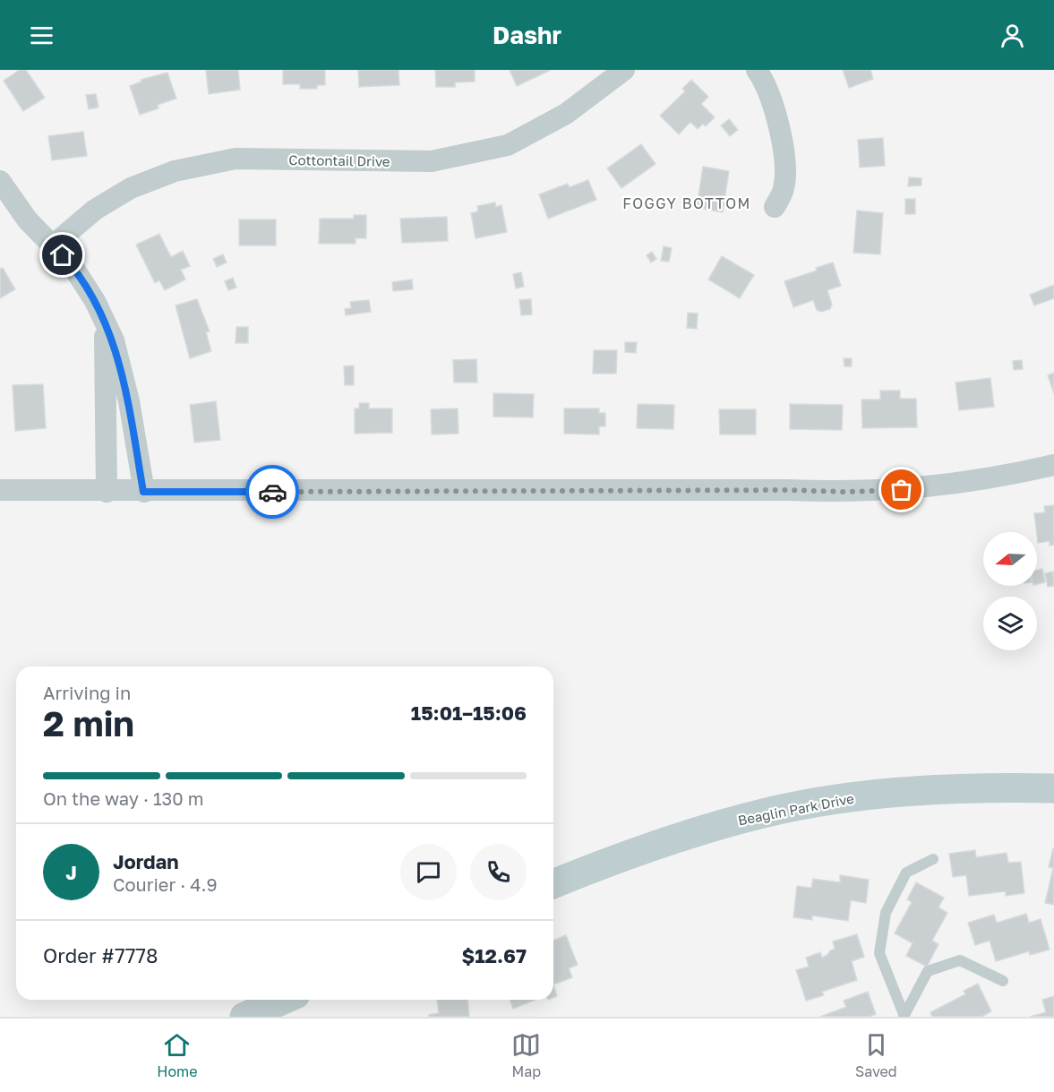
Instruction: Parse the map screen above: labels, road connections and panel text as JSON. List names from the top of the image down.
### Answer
{
  "streets": {
    "main road": ["Beaglin Park Drive"],
    "street": ["Cottontail Drive"]
  },
  "districts": ["FOGGY BOTTOM"],
  "north": "left",
  "page": {
    "header": "Dashr",
    "heading": ["2 min", "Arriving in", "15:01–15:06"],
    "panel": [
      "Jordan",
      "Courier · 4.9",
      "Order #7778",
      "$12.67"
    ],
    "bar": "On the way · 130 m",
    "round": "J",
    "tabs": ["Home", "Map", "Saved"]
  }
}
